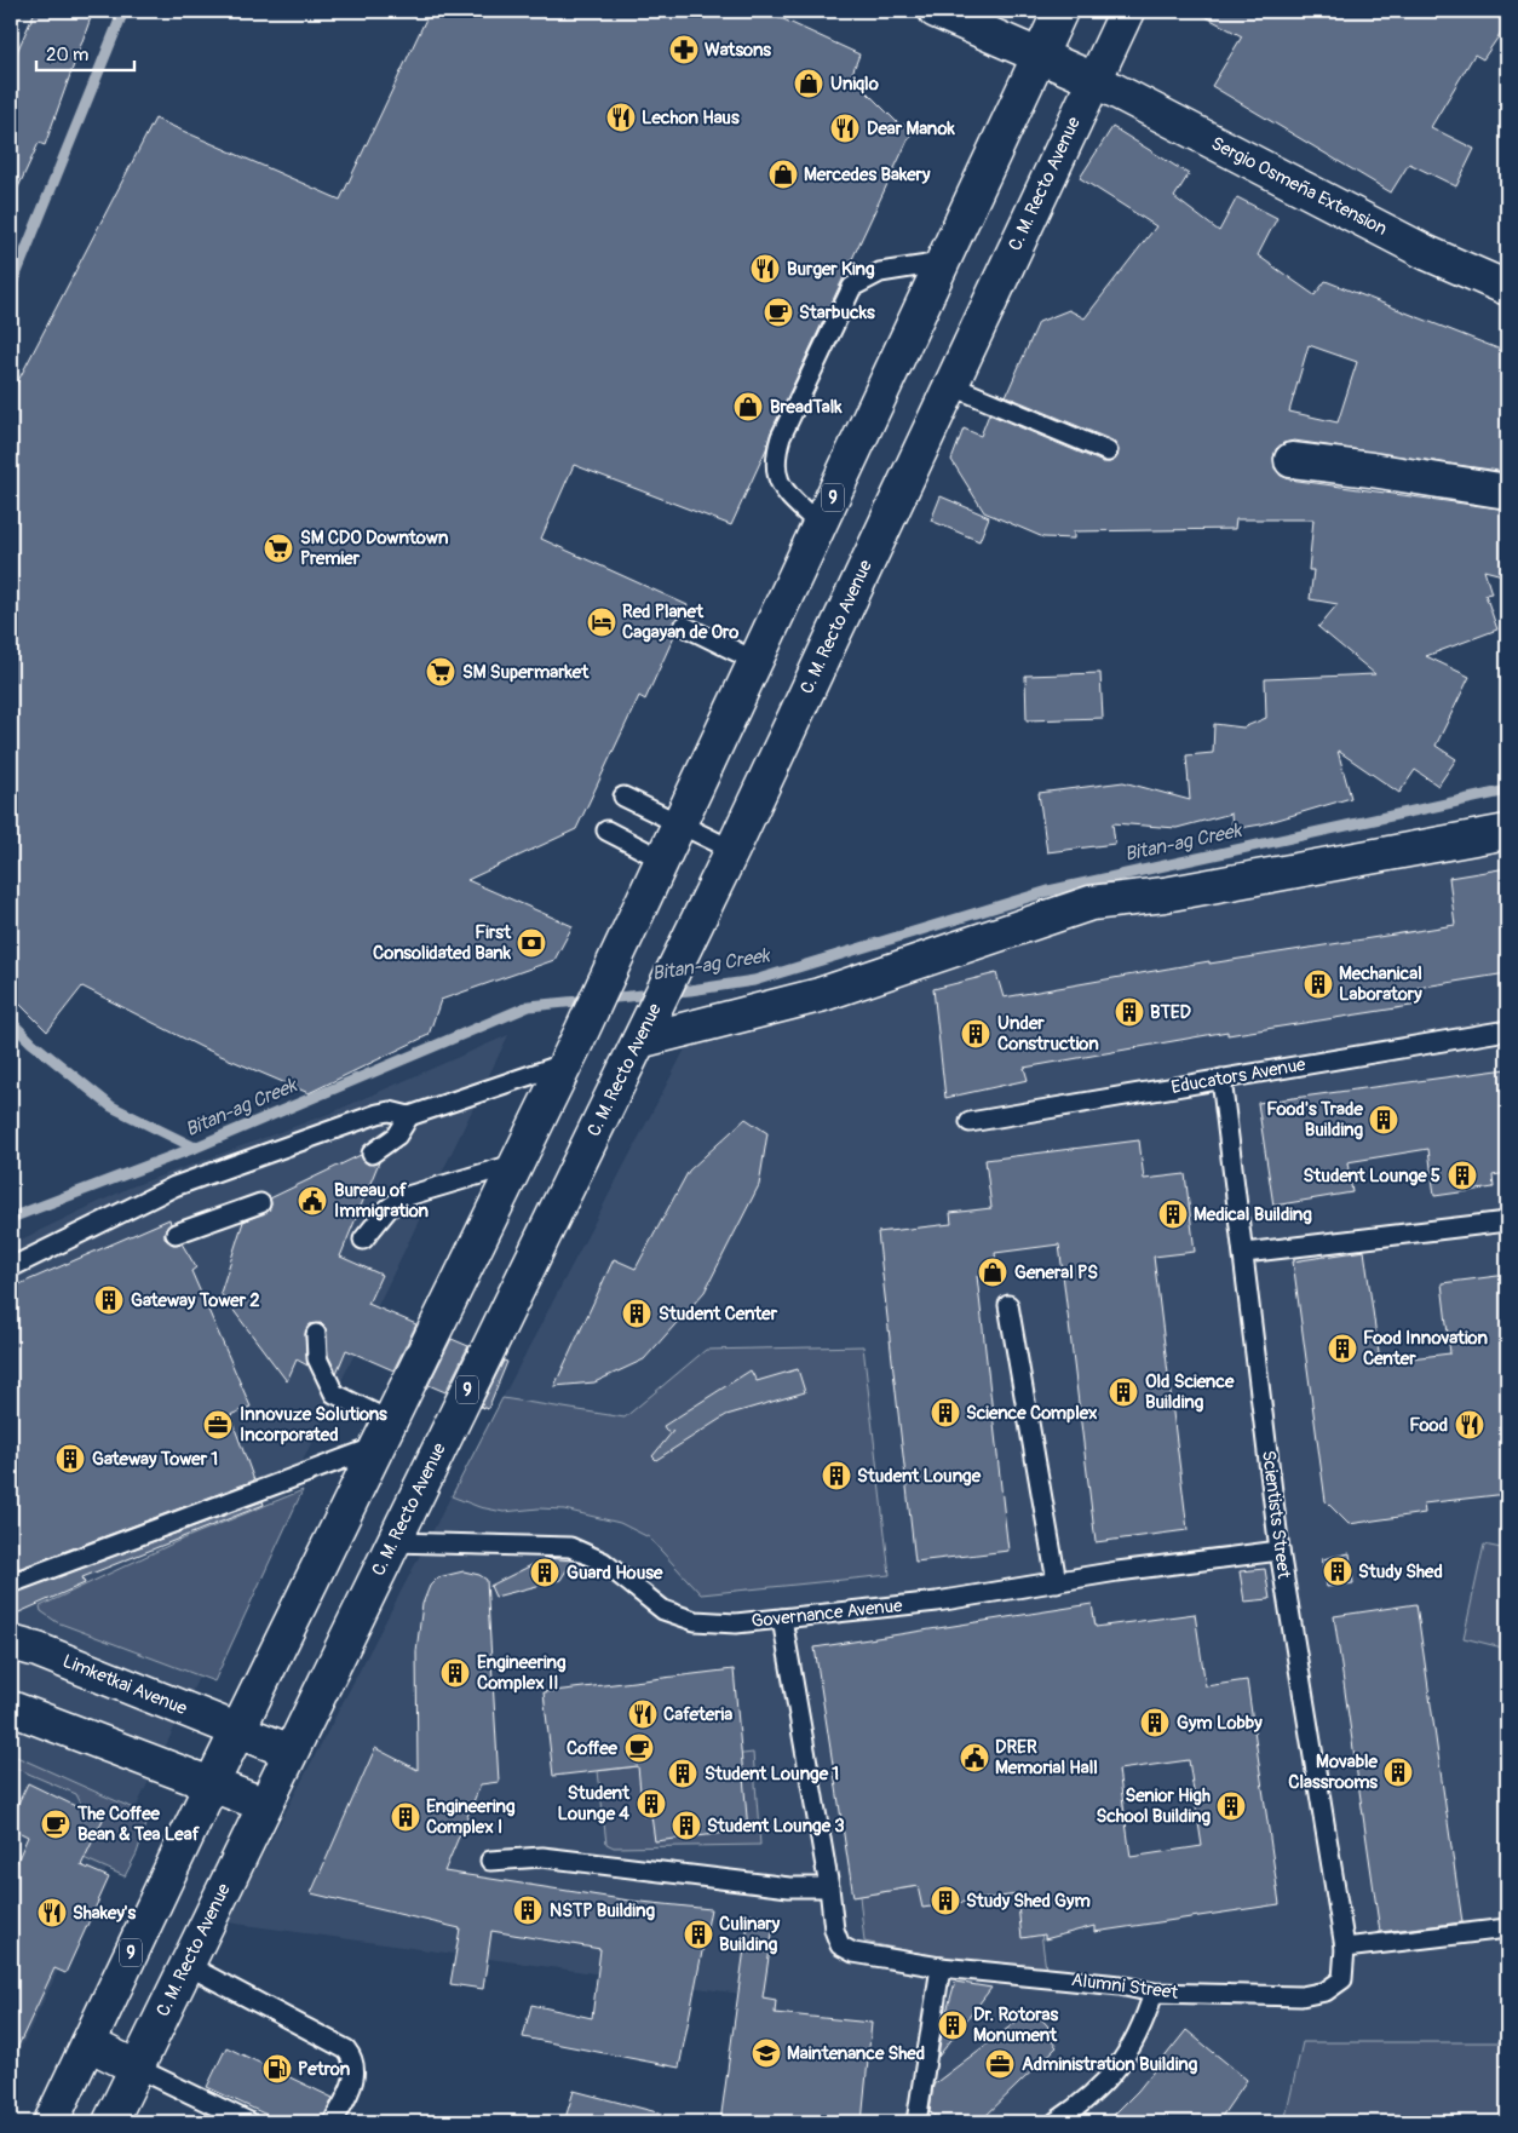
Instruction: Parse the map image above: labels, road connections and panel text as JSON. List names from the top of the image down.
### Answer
{
  "streets": {
    "main road": [
      "C. M. Recto Avenue",
      "Sergio Osmeña Extension",
      "9",
      "Limketkai Avenue"
    ],
    "lane": [
      "Educators Avenue",
      "Scientists Street",
      "Governance Avenue",
      "Alumni Street"
    ]
  },
  "crossings": [
    ["C. M. Recto Avenue", "Sergio Osmeña Extension"],
    ["C. M. Recto Avenue", "Governance Avenue"],
    ["C. M. Recto Avenue", "Limketkai Avenue"],
    ["Sergio Osmeña Extension", "9"],
    ["9", "Limketkai Avenue"],
    ["Educators Avenue", "Scientists Street"],
    ["Scientists Street", "Governance Avenue"],
    ["Scientists Street", "Alumni Street"]
  ],
  "water": ["Bitan-ag Creek"],
  "places": {
    "pharmacy": ["Watsons"],
    "shop": [
      "Uniqlo",
      "Mercedes Bakery",
      "BreadTalk",
      "General PS"
    ],
    "restaurant": [
      "Lechon Haus",
      "Dear Manok",
      "Burger King",
      "Food",
      "Cafeteria",
      "Shakey's"
    ],
    "cafe": ["Starbucks", "Coffee", "The Coffee Bean & Tea Leaf"],
    "supermarket": ["SM CDO Downtown Premier", "SM Supermarket"],
    "hotel": ["Red Planet Cagayan de Oro"],
    "bank": ["First Consolidated Bank"],
    "building": [
      "Mechanical Laboratory",
      "BTED",
      "Under Construction",
      "Food's Trade Building",
      "Student Lounge 5",
      "Medical Building",
      "Gateway Tower 2",
      "Student Center",
      "Food Innovation Center",
      "Old Science Building",
      "Science Complex",
      "Gateway Tower 1",
      "Student Lounge",
      "Study Shed",
      "Guard House",
      "Engineering Complex II",
      "Gym Lobby",
      "Movable Classrooms",
      "Student Lounge 1",
      "Student Lounge 4",
      "Senior High School Building",
      "Engineering Complex I",
      "Student Lounge 3",
      "Study Shed Gym",
      "NSTP Building",
      "Culinary Building",
      "Dr. Rotoras Monument"
    ],
    "public building": ["Bureau of Immigration", "DRER Memorial Hall"],
    "office": ["Innovuze Solutions Incorporated", "Administration Building"],
    "school or university": ["Maintenance Shed"],
    "fuel station": ["Petron"]
  },
  "scale_bar": "20 m"
}
